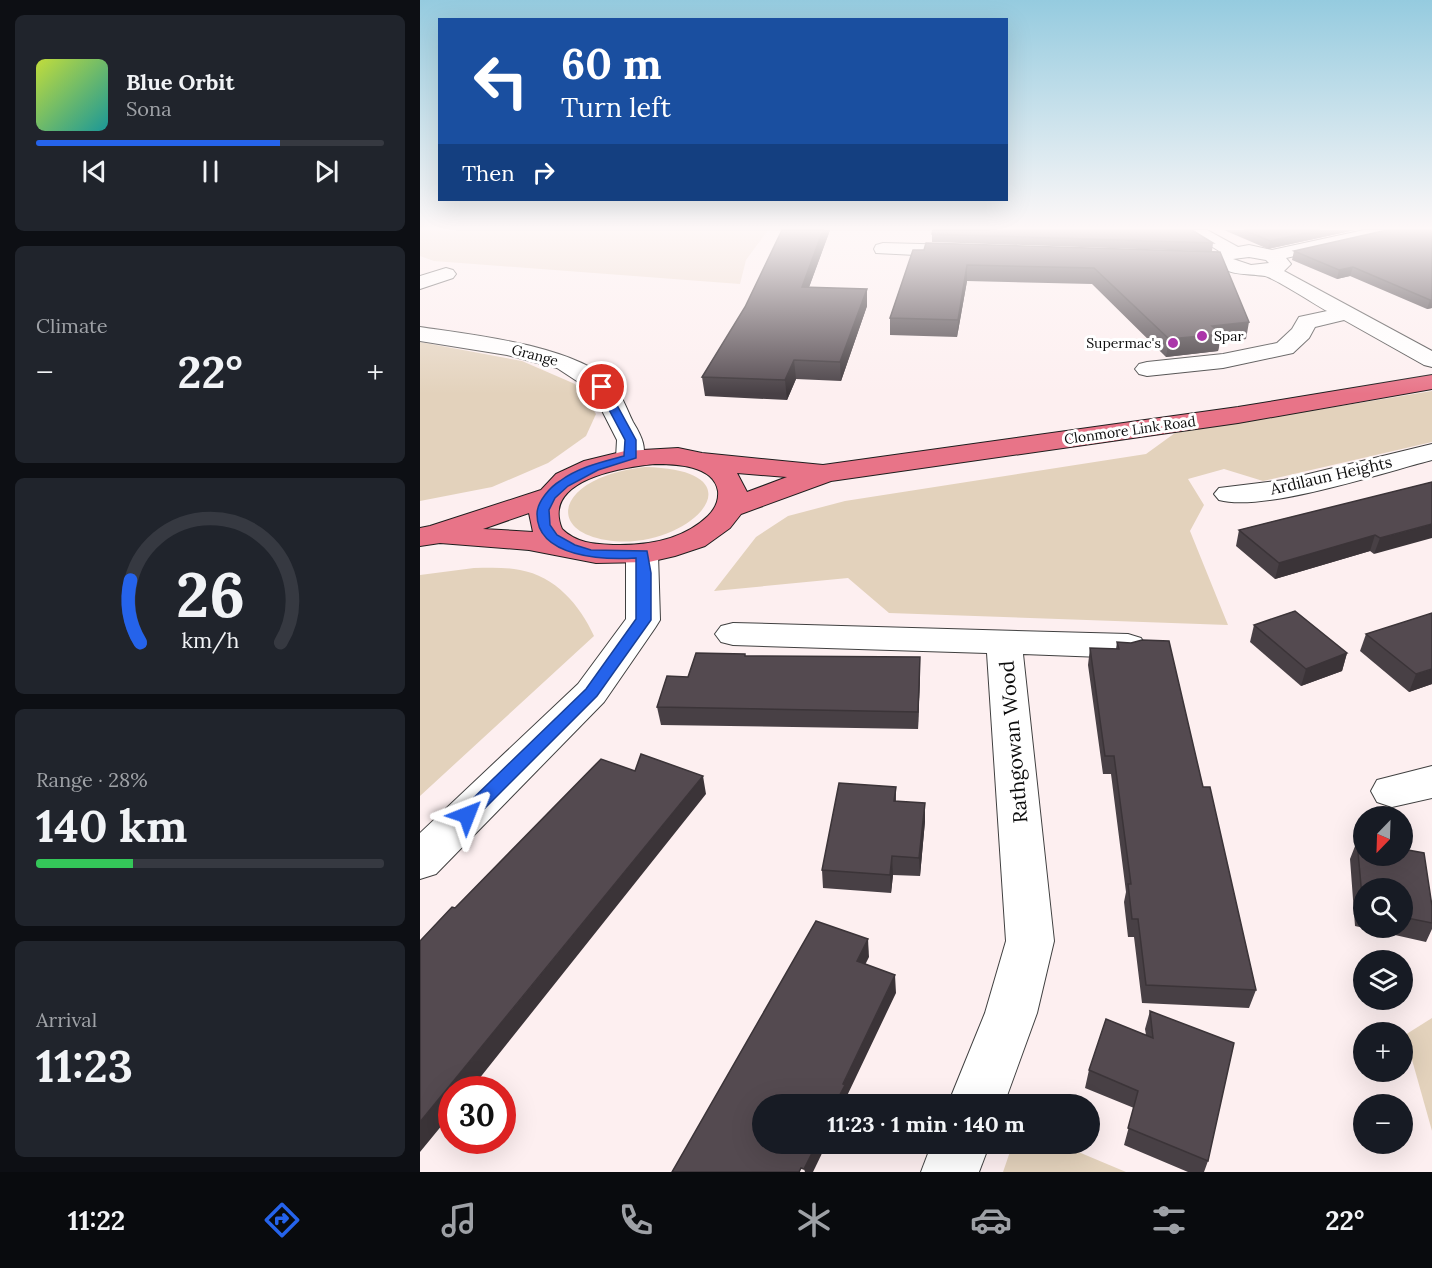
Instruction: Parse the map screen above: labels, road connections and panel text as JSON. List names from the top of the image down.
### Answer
{
  "streets": {
    "main road": ["Clonmore Link Road"],
    "street": ["Grange", "Ardilaun Heights", "Rathgowan Wood"]
  },
  "crossings": [
    ["Grange", "Clonmore Link Road"]
  ],
  "places": ["Spar", "Supermac's"],
  "north": "bottom left",
  "page": {
    "turn": ["60 m", "Turn left"],
    "song": ["Blue Orbit", "Sona"],
    "then": "Then",
    "tile": [
      "Climate",
      ["Range · 28%", "140 km"],
      ["Arrival", "11:23"]
    ],
    "heat": ["−", "22°", "+"],
    "map_buttons": ["+", "−"],
    "limit": "30",
    "trip": "11:23 · 1 min · 140 m",
    "tabs": ["11:22", "22°"],
    "gauge": ["26", "km/h"]
  }
}
